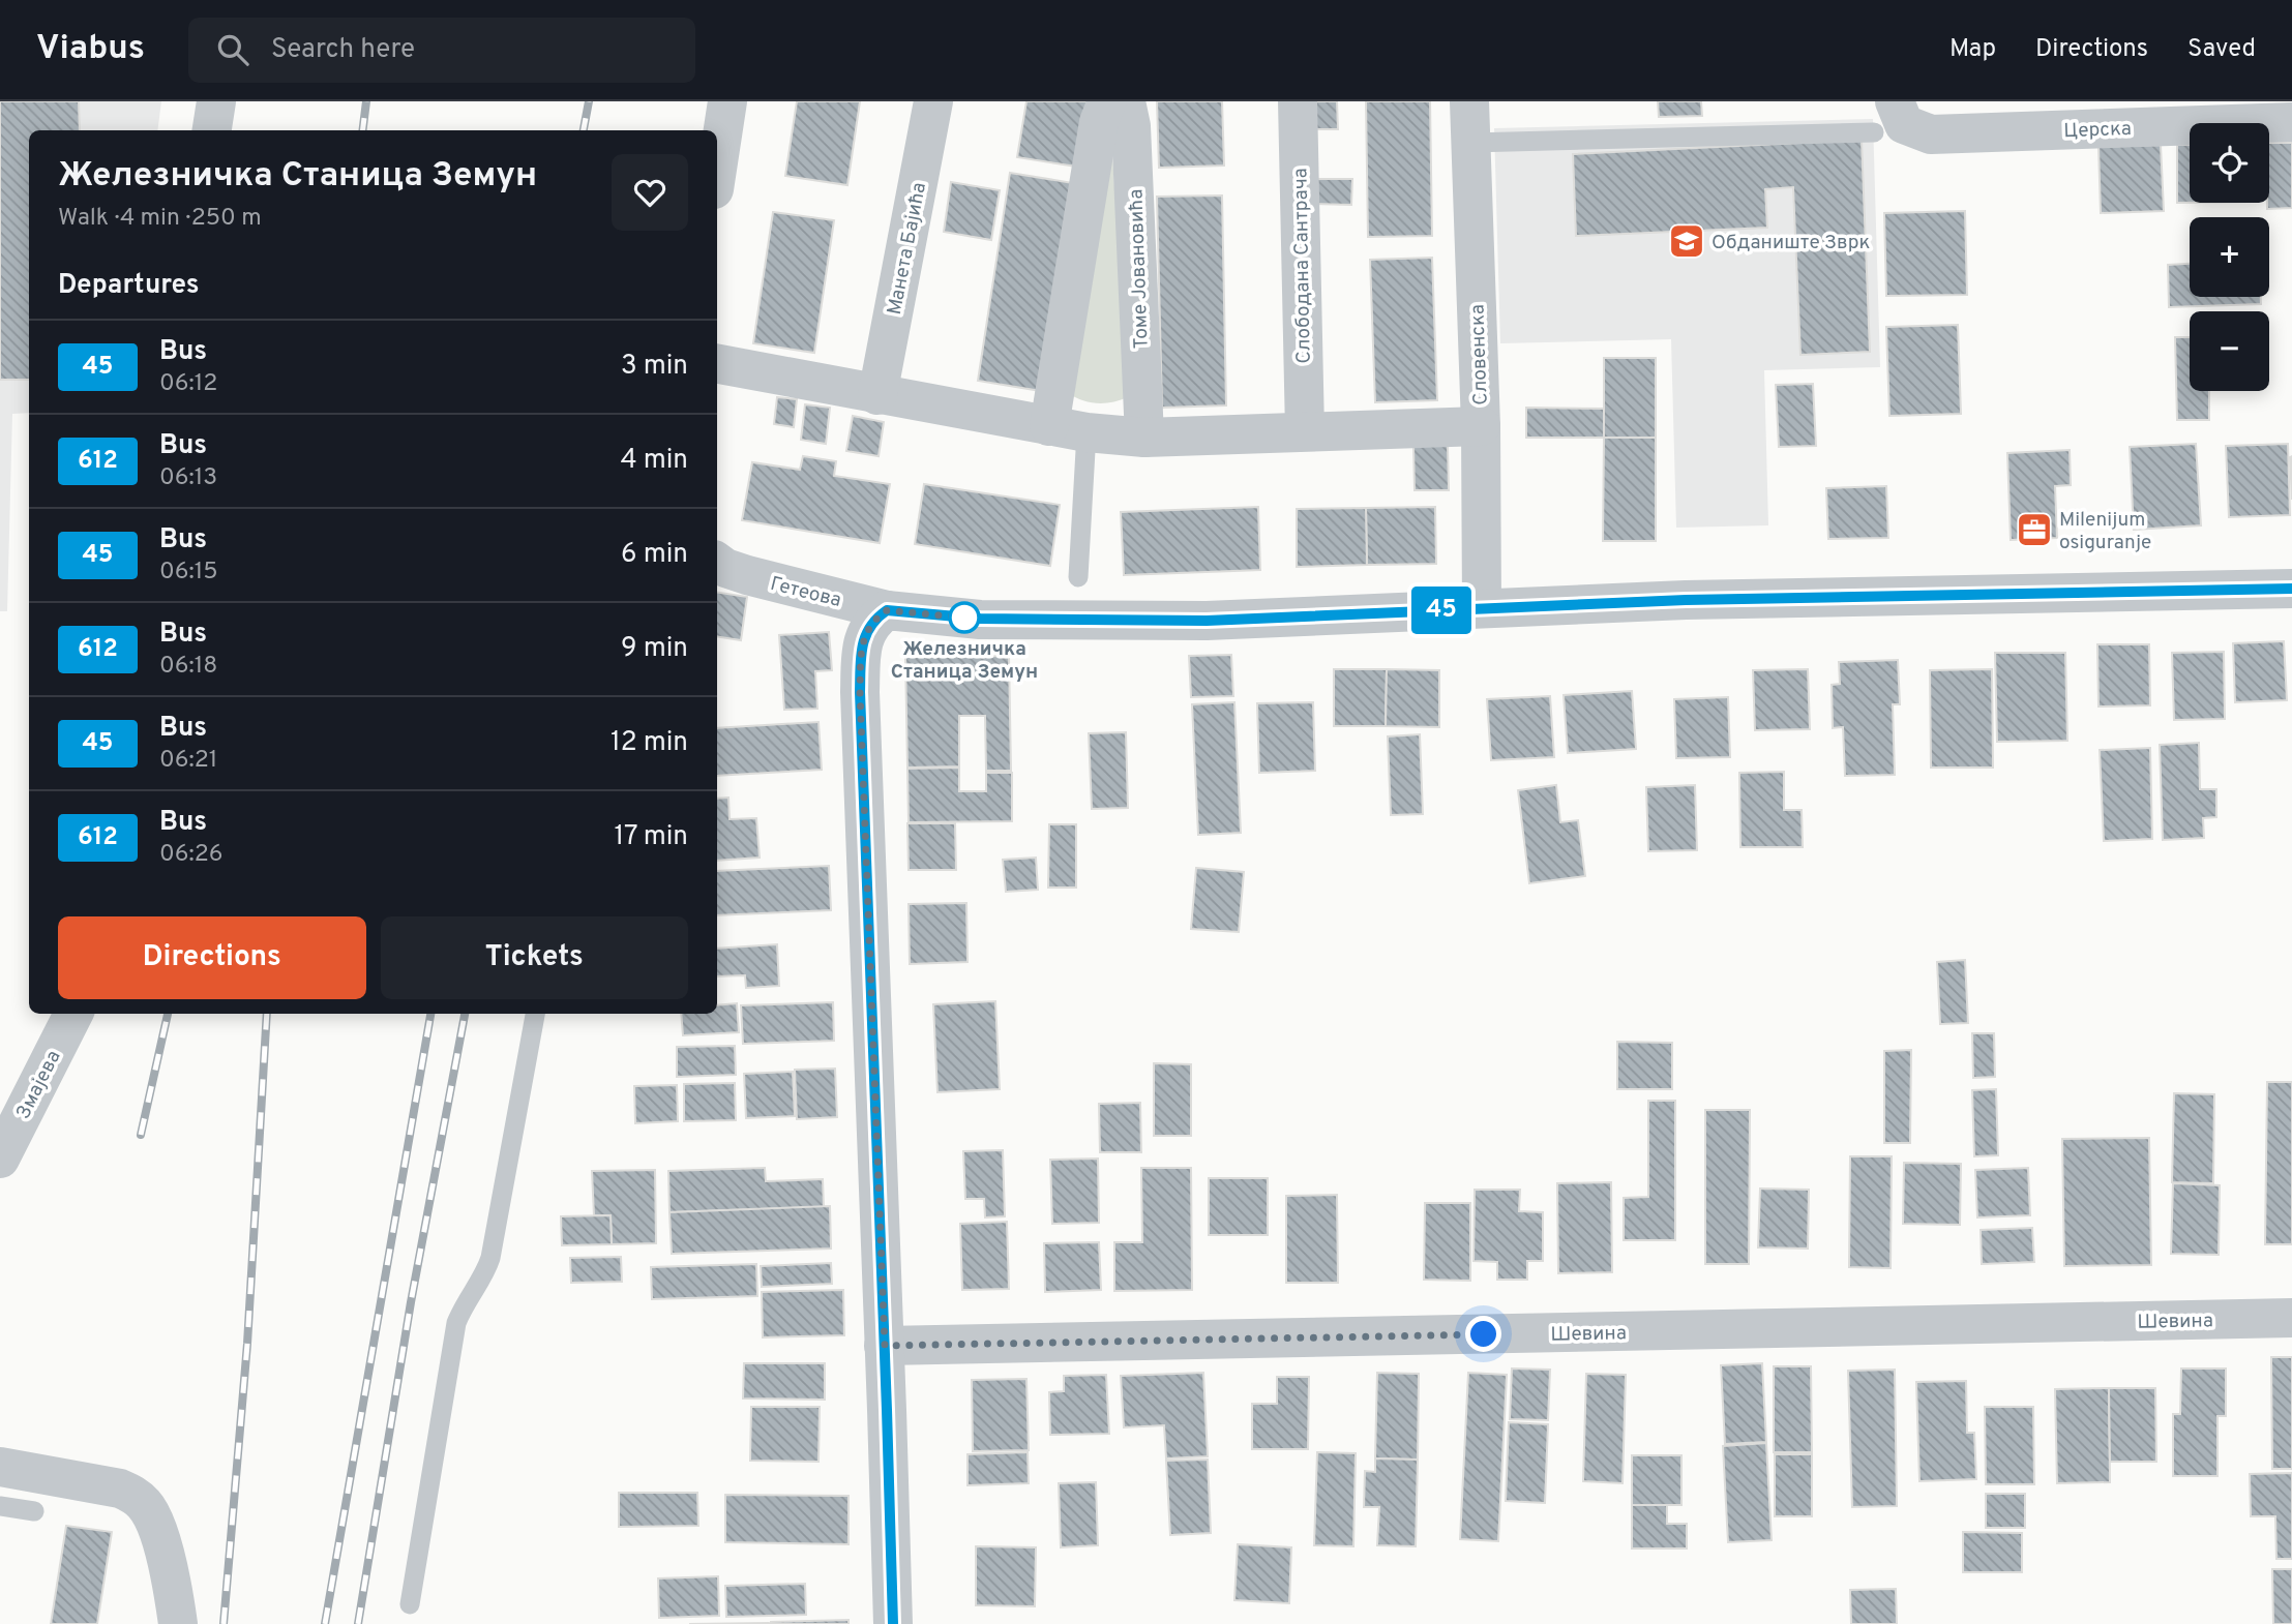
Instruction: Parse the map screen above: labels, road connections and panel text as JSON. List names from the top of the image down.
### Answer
{
  "streets": {
    "street": [
      "Церска",
      "Манета Бајића",
      "Слободана Сантрача",
      "Томе Јовановића",
      "Словенска",
      "Гетеова",
      "Змајева",
      "Шевина"
    ]
  },
  "crossings": [
    ["Словенска", "Гетеова"]
  ],
  "places": {
    "school or university": ["Обданиште Зврк"],
    "office": ["Milenijum osiguranje"],
    "other": ["Железничка Станица Земун"]
  },
  "lines": ["bus line 45"],
  "page": {
    "header": "Viabus",
    "search": "Search here",
    "nav": ["Map", "Directions", "Saved"],
    "on_map": "45",
    "map_buttons": ["+", "−"],
    "heading": [
      ["Железничка Станица Земун", "Walk · 4 min · 250 m"],
      "Departures"
    ],
    "list": [
      {
        "mark": "45",
        "name": "Bus",
        "note": "06:12",
        "value": "3 min"
      },
      {
        "mark": "612",
        "name": "Bus",
        "note": "06:13",
        "value": "4 min"
      },
      {
        "mark": "45",
        "name": "Bus",
        "note": "06:15",
        "value": "6 min"
      },
      {
        "mark": "612",
        "name": "Bus",
        "note": "06:18",
        "value": "9 min"
      },
      {
        "mark": "45",
        "name": "Bus",
        "note": "06:21",
        "value": "12 min"
      },
      {
        "mark": "612",
        "name": "Bus",
        "note": "06:26",
        "value": "17 min"
      }
    ],
    "buttons": ["Directions", "Tickets"]
  }
}
